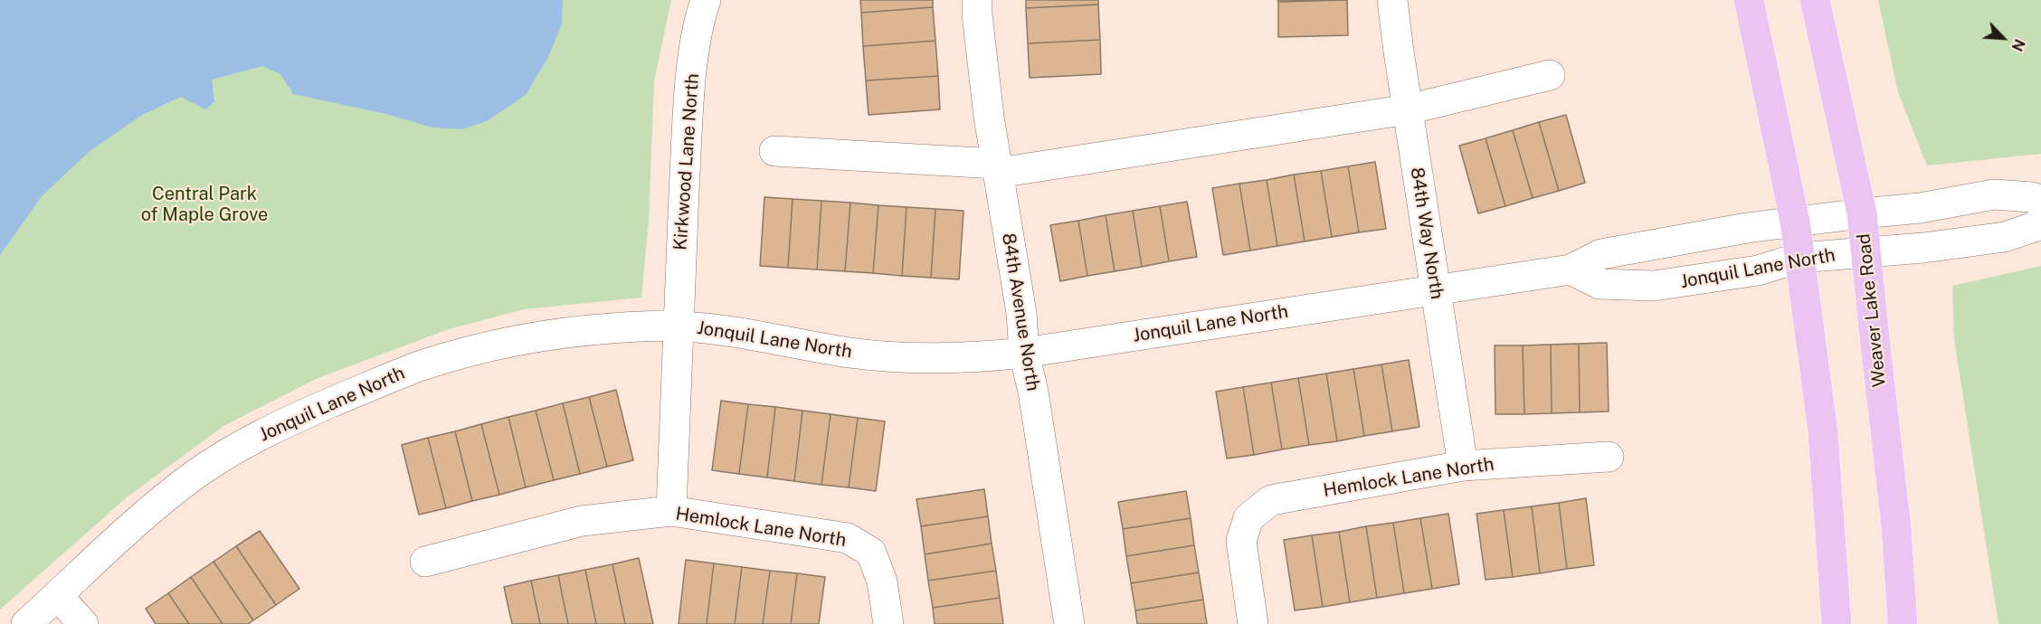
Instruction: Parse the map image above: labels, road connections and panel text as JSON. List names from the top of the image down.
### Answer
{
  "streets": {
    "main road": ["Weaver Lake Road"],
    "street": [
      "Kirkwood Lane North",
      "84th Way North",
      "Jonquil Lane North",
      "84th Avenue North",
      "Hemlock Lane North"
    ]
  },
  "crossings": [
    ["Kirkwood Lane North", "Jonquil Lane North"],
    ["Kirkwood Lane North", "Hemlock Lane North"],
    ["84th Way North", "Jonquil Lane North"],
    ["84th Way North", "Hemlock Lane North"],
    ["Jonquil Lane North", "Weaver Lake Road"],
    ["Jonquil Lane North", "84th Avenue North"]
  ],
  "parks": ["Central Park of Maple Grove"],
  "north": "bottom right"
}
